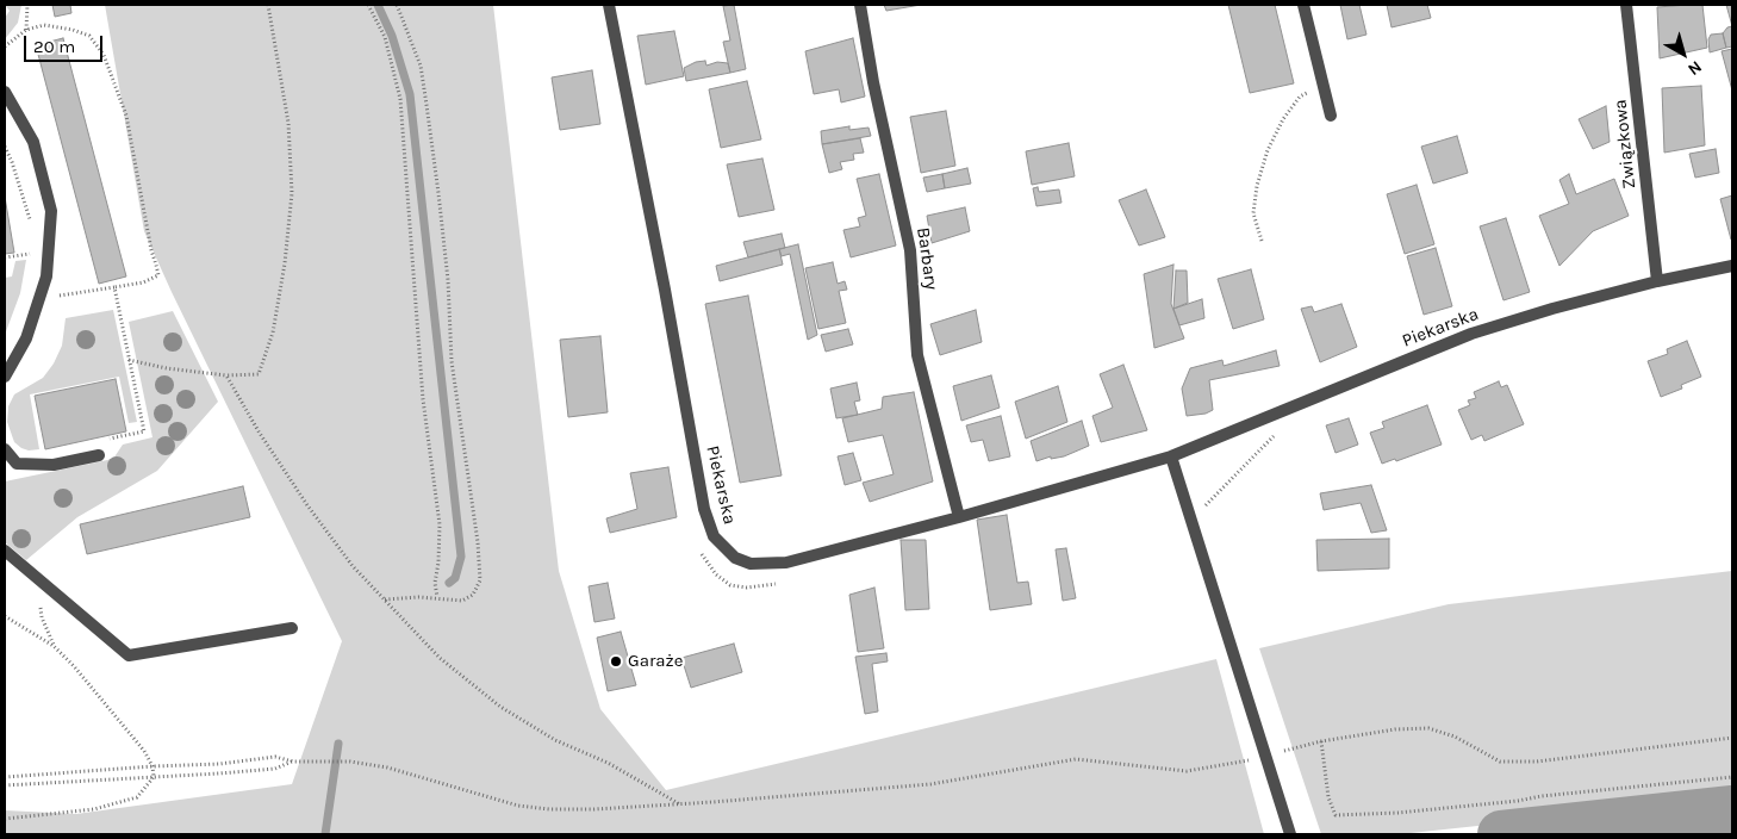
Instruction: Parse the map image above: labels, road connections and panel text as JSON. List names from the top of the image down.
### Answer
{
  "streets": {
    "street": ["Związkowa", "Barbary", "Piekarska"]
  },
  "crossings": [
    ["Związkowa", "Piekarska"],
    ["Barbary", "Piekarska"]
  ],
  "places": ["Garaże"],
  "scale_bar": "20 m",
  "north": "bottom right"
}
